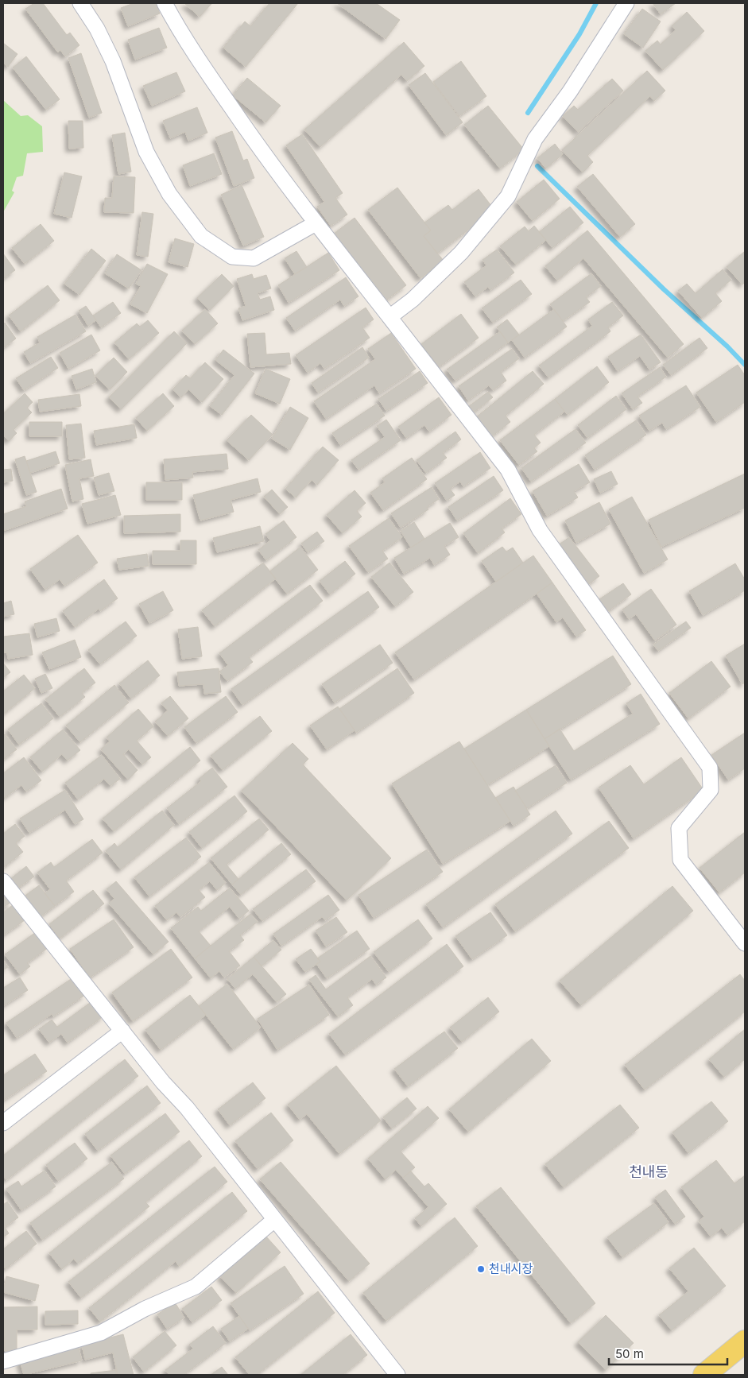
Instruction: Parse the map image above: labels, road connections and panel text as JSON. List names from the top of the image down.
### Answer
{
  "districts": ["천내동"],
  "places": ["천내시장"],
  "scale_bar": "50 m"
}
